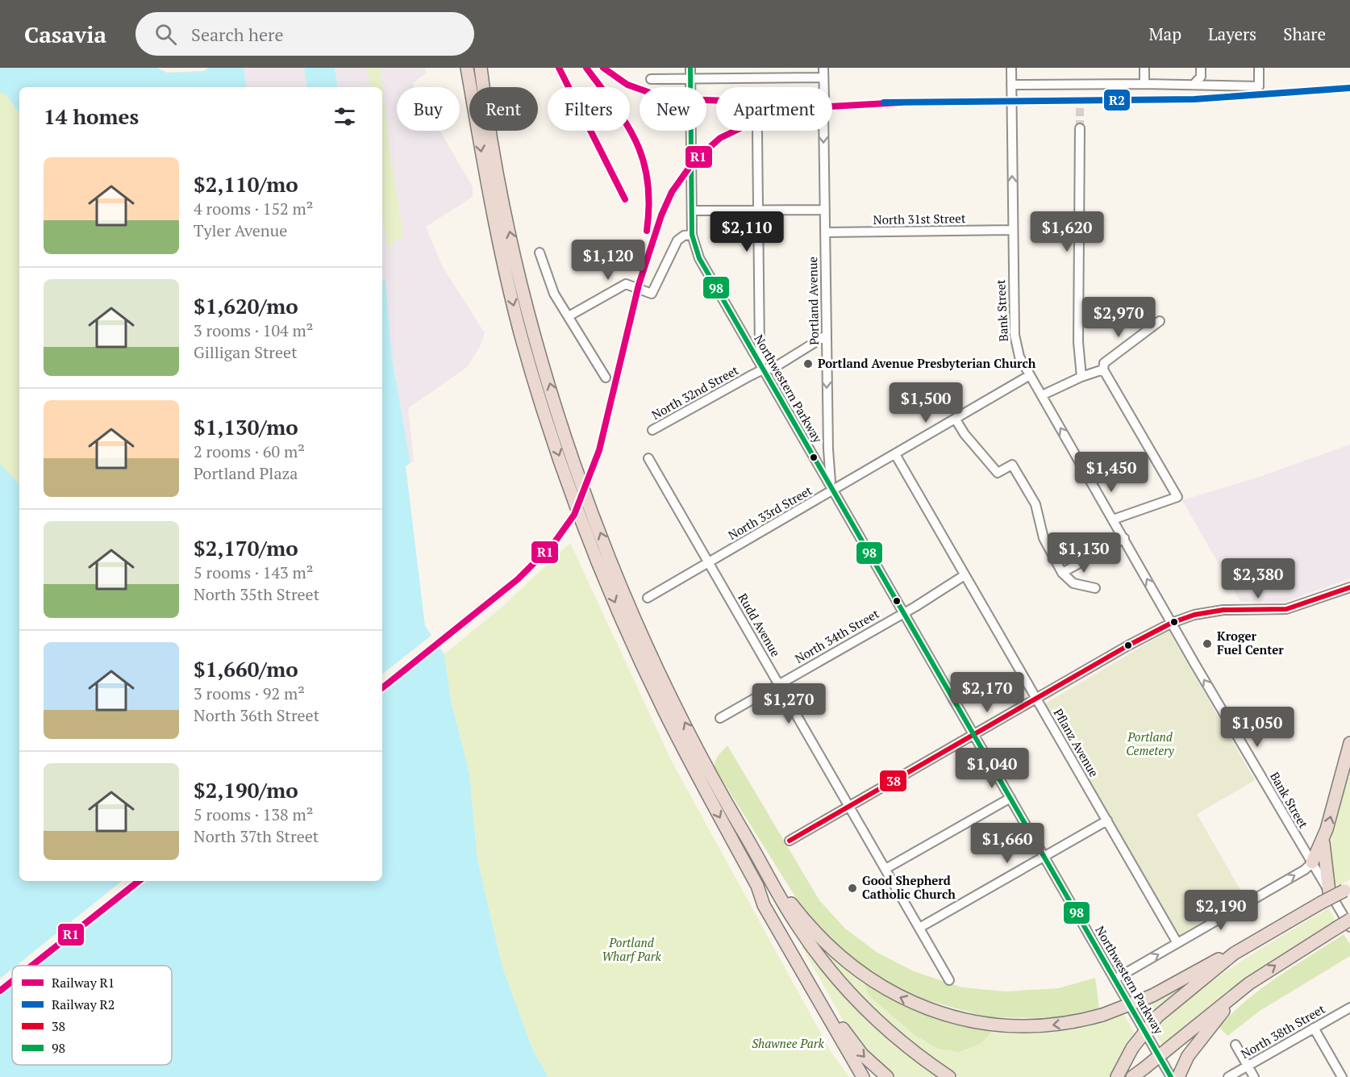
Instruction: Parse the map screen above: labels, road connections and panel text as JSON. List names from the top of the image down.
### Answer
{
  "streets": {
    "street": [
      "North 31st Street",
      "Portland Avenue",
      "Bank Street",
      "Northwestern Parkway",
      "North 32nd Street",
      "North 33rd Street",
      "Rudd Avenue",
      "North 34th Street",
      "Pflanz Avenue",
      "North 38th Street"
    ]
  },
  "crossings": [
    ["North 31st Street", "Portland Avenue"],
    ["North 31st Street", "Bank Street"],
    ["Portland Avenue", "Northwestern Parkway"],
    ["Portland Avenue", "North 32nd Street"],
    ["Portland Avenue", "North 33rd Street"],
    ["Bank Street", "North 33rd Street"],
    ["Northwestern Parkway", "North 32nd Street"],
    ["Northwestern Parkway", "North 33rd Street"],
    ["Northwestern Parkway", "North 34th Street"],
    ["North 33rd Street", "Rudd Avenue"],
    ["North 33rd Street", "Pflanz Avenue"],
    ["Rudd Avenue", "North 34th Street"],
    ["North 34th Street", "Pflanz Avenue"]
  ],
  "one_way": ["Bank Street"],
  "parks": ["Portland Cemetery", "Portland Wharf Park", "Shawnee Park"],
  "places": ["Portland Avenue Presbyterian Church", "Kroger Fuel Center", "Good Shepherd Catholic Church"],
  "lines": [
    "rail line R1",
    "transit line 98",
    "rail line R2",
    "transit line 38"
  ],
  "legend": [
    "Railway R1",
    "Railway R2",
    "38",
    "98"
  ],
  "page": {
    "header": "Casavia",
    "search": "Search here",
    "nav": ["Map", "Layers", "Share"],
    "chip": [
      "Buy",
      "Rent",
      "Filters",
      "New",
      "Apartment"
    ],
    "heading": "14 homes",
    "list": [
      {
        "name": "$2,110/mo",
        "note": "4 rooms · 152 m² · Tyler Avenue"
      },
      {
        "name": "$1,620/mo",
        "note": "3 rooms · 104 m² · Gilligan Street"
      },
      {
        "name": "$1,130/mo",
        "note": "2 rooms · 60 m² · Portland Plaza"
      },
      {
        "name": "$2,170/mo",
        "note": "5 rooms · 143 m² · North 35th Street"
      },
      {
        "name": "$1,660/mo",
        "note": "3 rooms · 92 m² · North 36th Street"
      },
      {
        "name": "$2,190/mo",
        "note": "5 rooms · 138 m² · North 37th Street"
      }
    ],
    "price": [
      "$2,110",
      "$1,620",
      "$1,120",
      "$2,970",
      "$1,500",
      "$1,450",
      "$1,130",
      "$2,380",
      "$2,170",
      "$1,270",
      "$1,050",
      "$1,040",
      "$1,660",
      "$2,190"
    ]
  }
}
